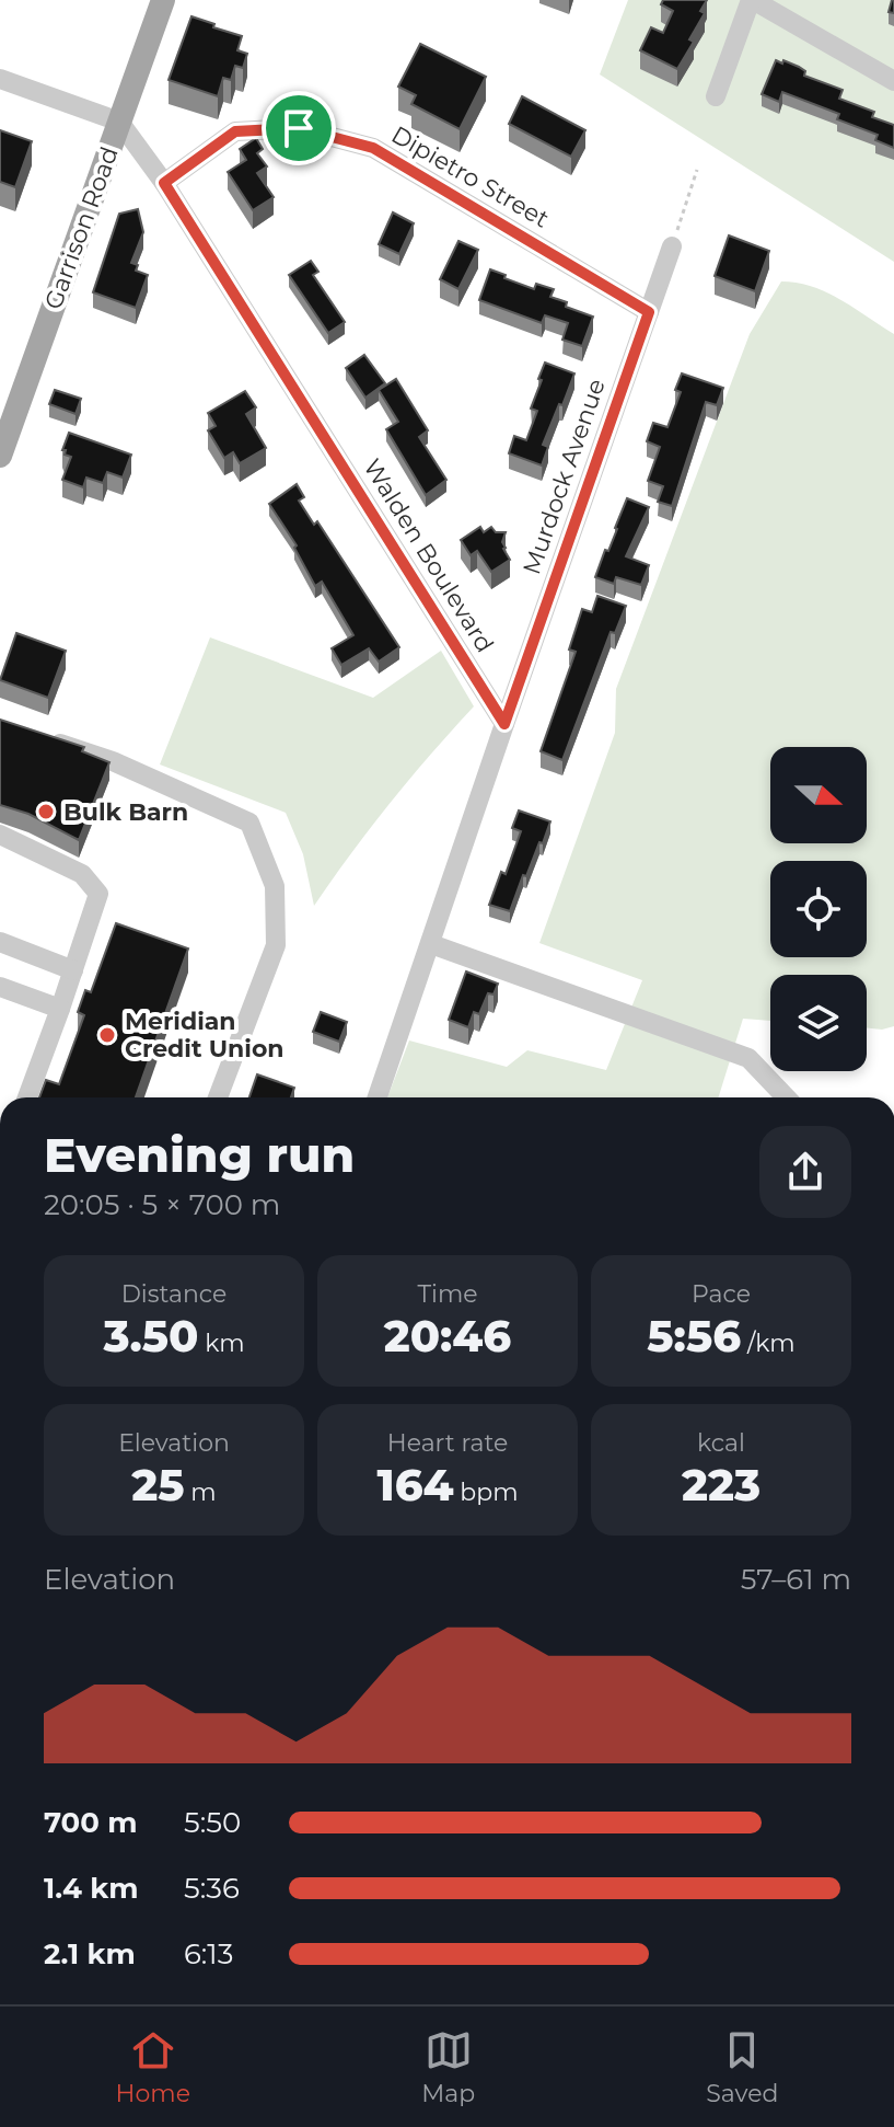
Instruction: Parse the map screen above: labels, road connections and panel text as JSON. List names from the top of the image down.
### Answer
{
  "streets": {
    "main road": ["Garrison Road"],
    "street": ["Dipietro Street", "Murdock Avenue", "Walden Boulevard"]
  },
  "crossings": [
    ["Dipietro Street", "Murdock Avenue"],
    ["Dipietro Street", "Walden Boulevard"],
    ["Garrison Road", "Walden Boulevard"],
    ["Murdock Avenue", "Walden Boulevard"]
  ],
  "places": ["Bulk Barn", "Meridian Credit Union"],
  "north": "right",
  "page": {
    "heading": ["Evening run", "20:05 · 5 × 700 m"],
    "stats": [
      ["Distance", "3.50 km"],
      ["Time", "20:46"],
      ["Pace", "5:56 /km"],
      ["Elevation", "25 m"],
      ["Heart rate", "164 bpm"],
      ["kcal", "223"]
    ],
    "chart": ["Elevation", "57–61 m"],
    "list": [
      {
        "name": "700 m",
        "note": "5:50"
      },
      {
        "name": "1.4 km",
        "note": "5:36"
      },
      {
        "name": "2.1 km",
        "note": "6:13"
      }
    ],
    "tabs": ["Home", "Map", "Saved"]
  }
}
